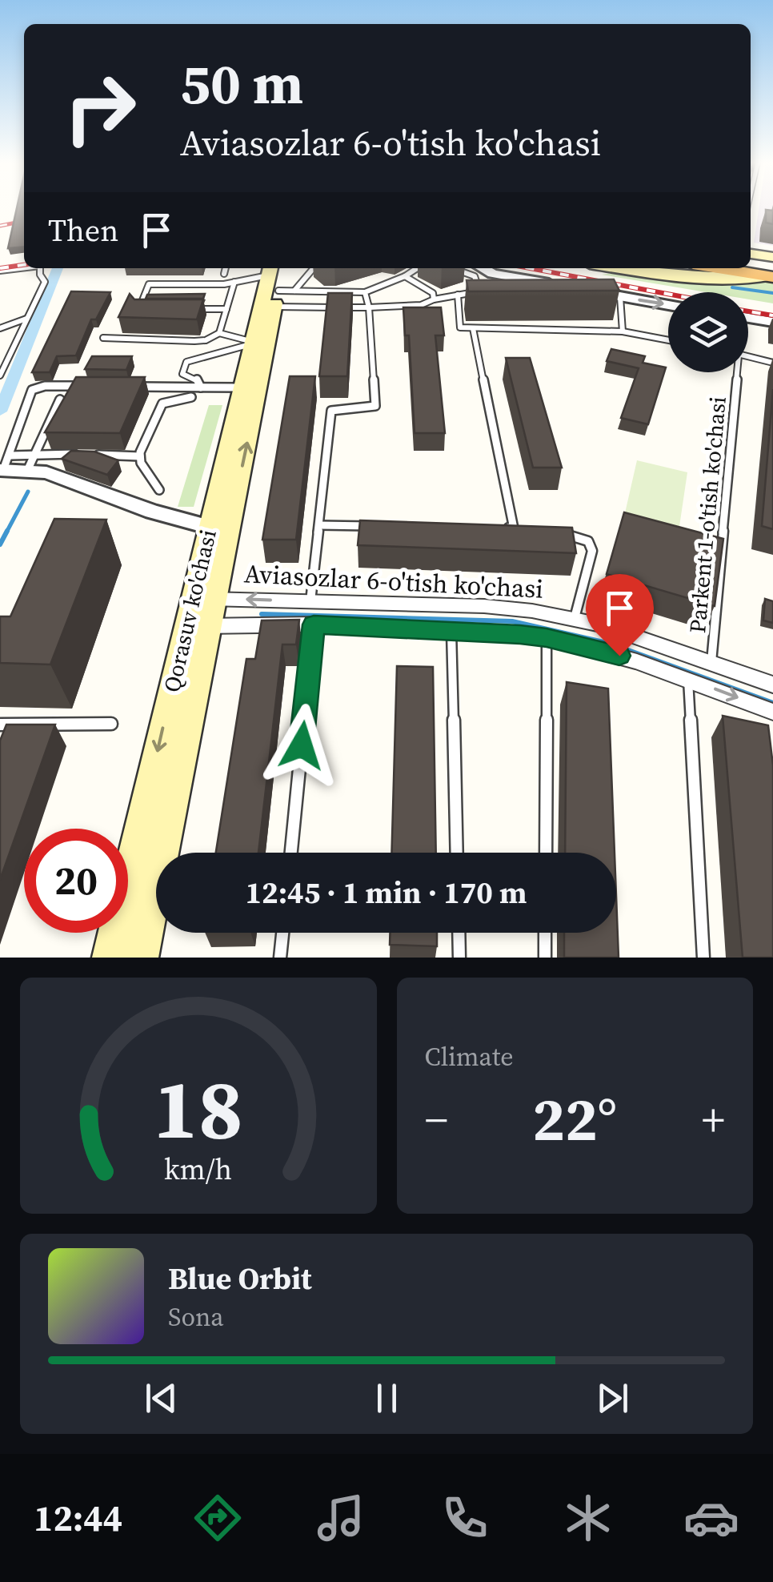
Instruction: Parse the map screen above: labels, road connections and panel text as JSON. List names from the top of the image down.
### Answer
{
  "streets": {
    "main road": ["Qorasuv ko'chasi"],
    "street": ["Aviasozlar 6-o'tish ko'chasi"],
    "lane": ["Parkent 1-o'tish ko'chasi"]
  },
  "crossings": [
    ["Parkent 1-o'tish ko'chasi", "Aviasozlar 6-o'tish ko'chasi"],
    ["Aviasozlar 6-o'tish ko'chasi", "Qorasuv ko'chasi"]
  ],
  "page": {
    "turn": ["50 m", "Aviasozlar 6-o'tish ko'chasi"],
    "then": "Then",
    "limit": "20",
    "trip": "12:45 · 1 min · 170 m",
    "tile": "Climate",
    "heat": ["−", "22°", "+"],
    "song": ["Blue Orbit", "Sona"],
    "tabs": "12:44",
    "gauge": ["18", "km/h"]
  }
}
